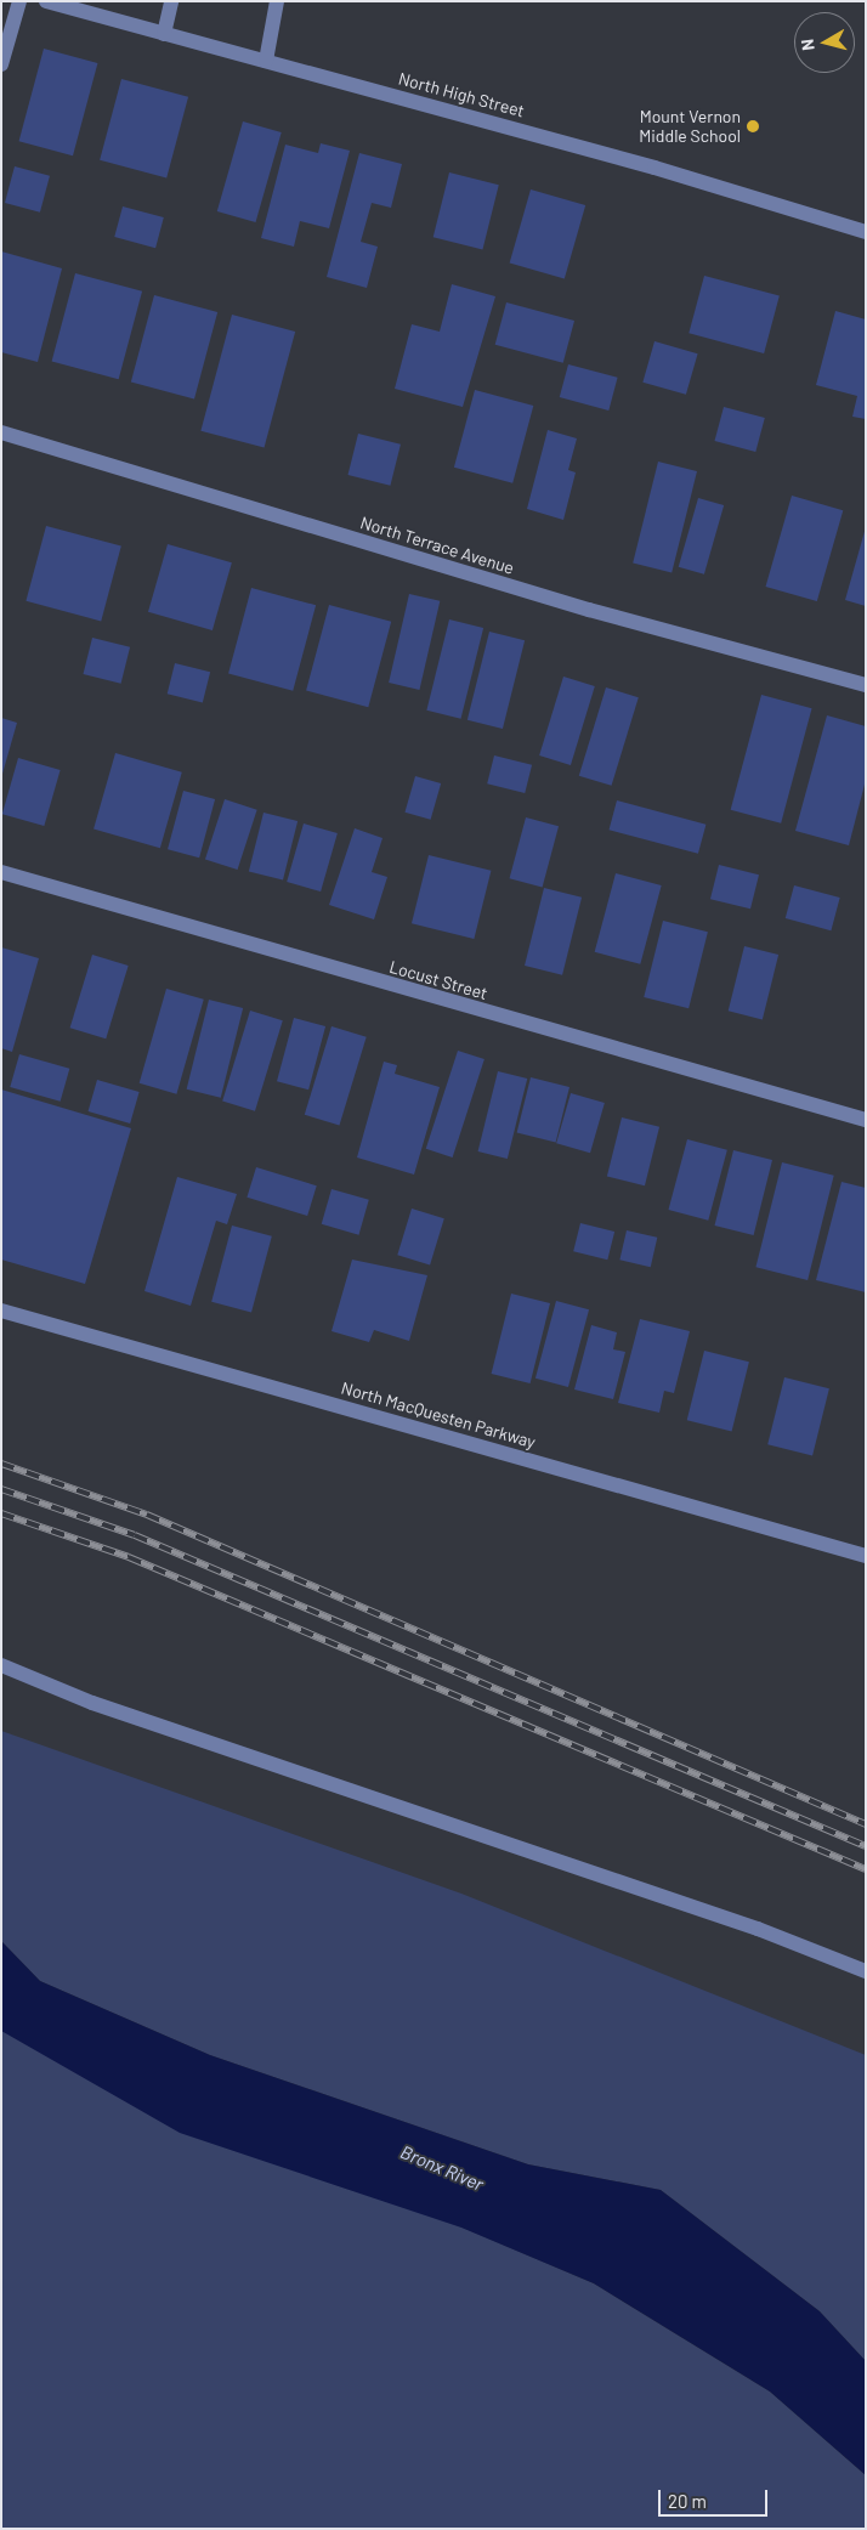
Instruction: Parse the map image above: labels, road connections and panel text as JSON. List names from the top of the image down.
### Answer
{
  "streets": {
    "street": [
      "North High Street",
      "North Terrace Avenue",
      "Locust Street",
      "North MacQuesten Parkway"
    ]
  },
  "water": ["Bronx River"],
  "places": ["Mount Vernon Middle School"],
  "scale_bar": "20 m",
  "north": "left"
}
